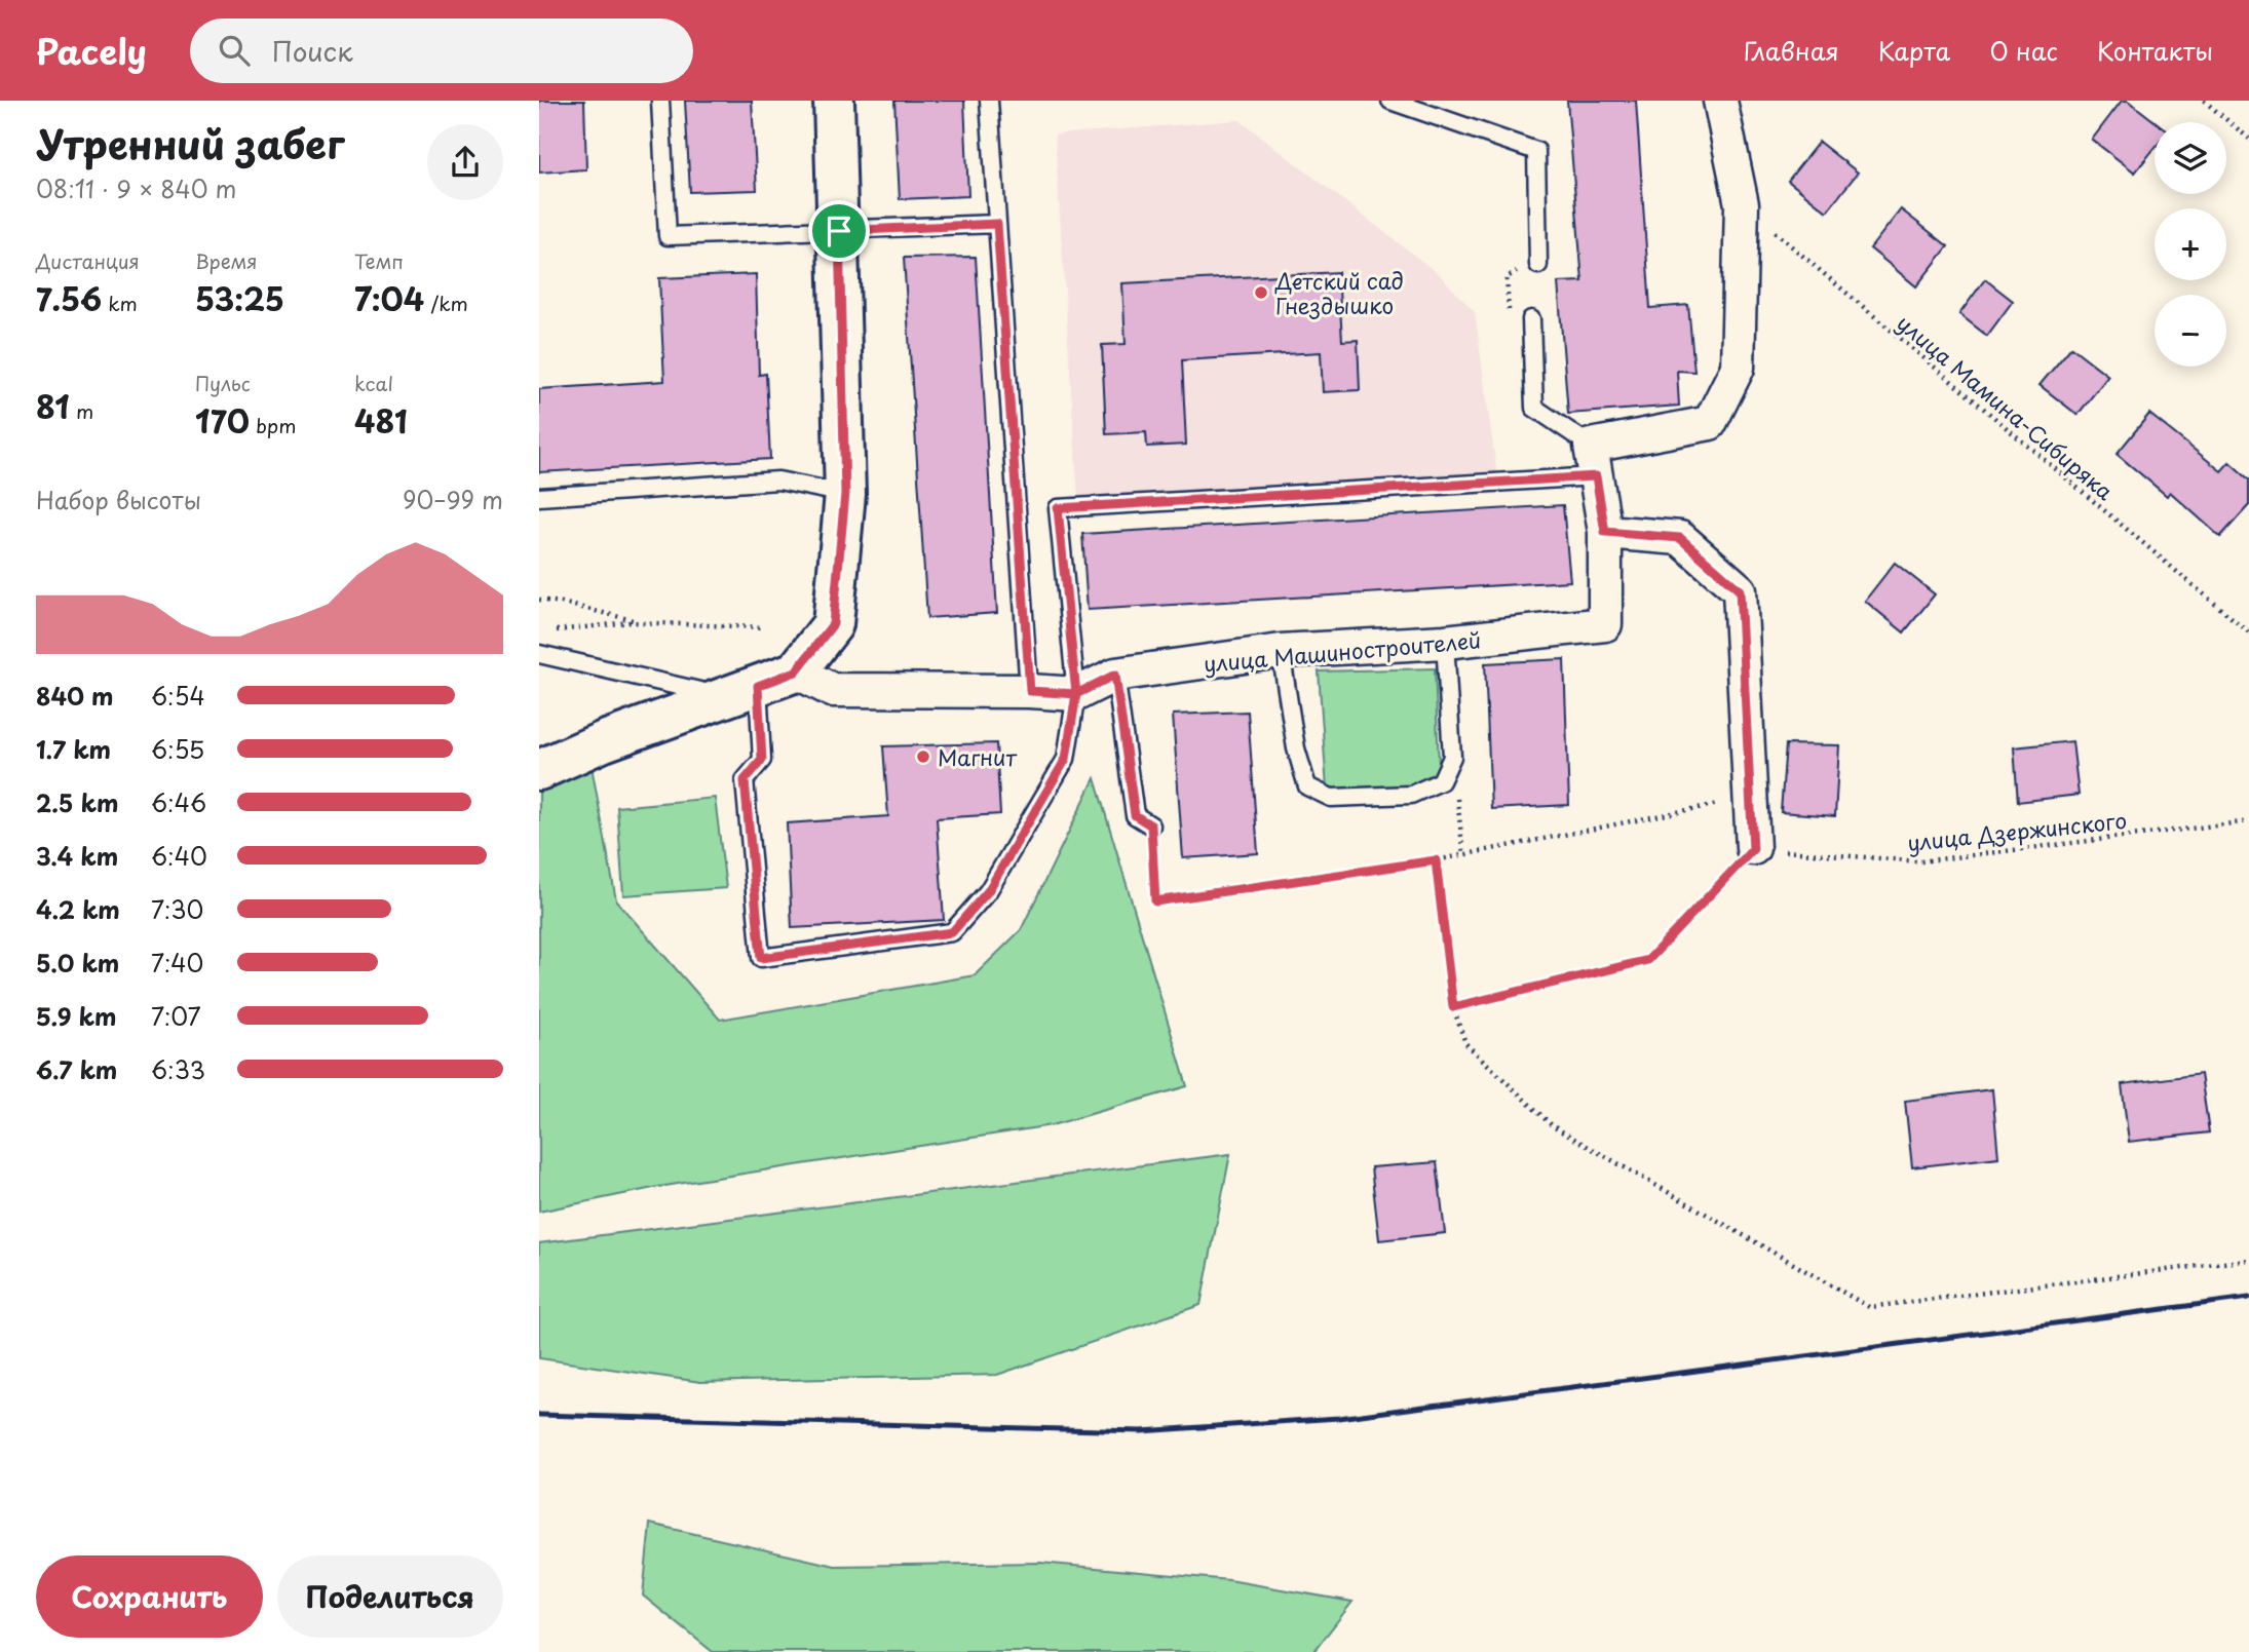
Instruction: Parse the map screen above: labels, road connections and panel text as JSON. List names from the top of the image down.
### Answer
{
  "streets": {
    "street": ["улица Машиностроителей"],
    "path": ["улица Мамина-Сибиряка", "улица Дзержинского"]
  },
  "places": ["Детский сад Гнездышко", "Магнит"],
  "page": {
    "header": "Pacely",
    "search": "Поиск",
    "nav": [
      "Главная",
      "Карта",
      "О нас",
      "Контакты"
    ],
    "heading": ["Утренний забег", "08:11 · 9 × 840 m"],
    "map_buttons": ["+", "−"],
    "stats": [
      ["Дистанция", "7.56 km"],
      ["Время", "53:25"],
      ["Темп", "7:04 /km"],
      ["81 m"],
      ["Пульс", "170 bpm"],
      ["kcal", "481"]
    ],
    "chart": ["Набор высоты", "90–99 m"],
    "list": [
      {
        "name": "840 m",
        "note": "6:54"
      },
      {
        "name": "1.7 km",
        "note": "6:55"
      },
      {
        "name": "2.5 km",
        "note": "6:46"
      },
      {
        "name": "3.4 km",
        "note": "6:40"
      },
      {
        "name": "4.2 km",
        "note": "7:30"
      },
      {
        "name": "5.0 km",
        "note": "7:40"
      },
      {
        "name": "5.9 km",
        "note": "7:07"
      },
      {
        "name": "6.7 km",
        "note": "6:33"
      }
    ],
    "buttons": ["Сохранить", "Поделиться"]
  }
}
